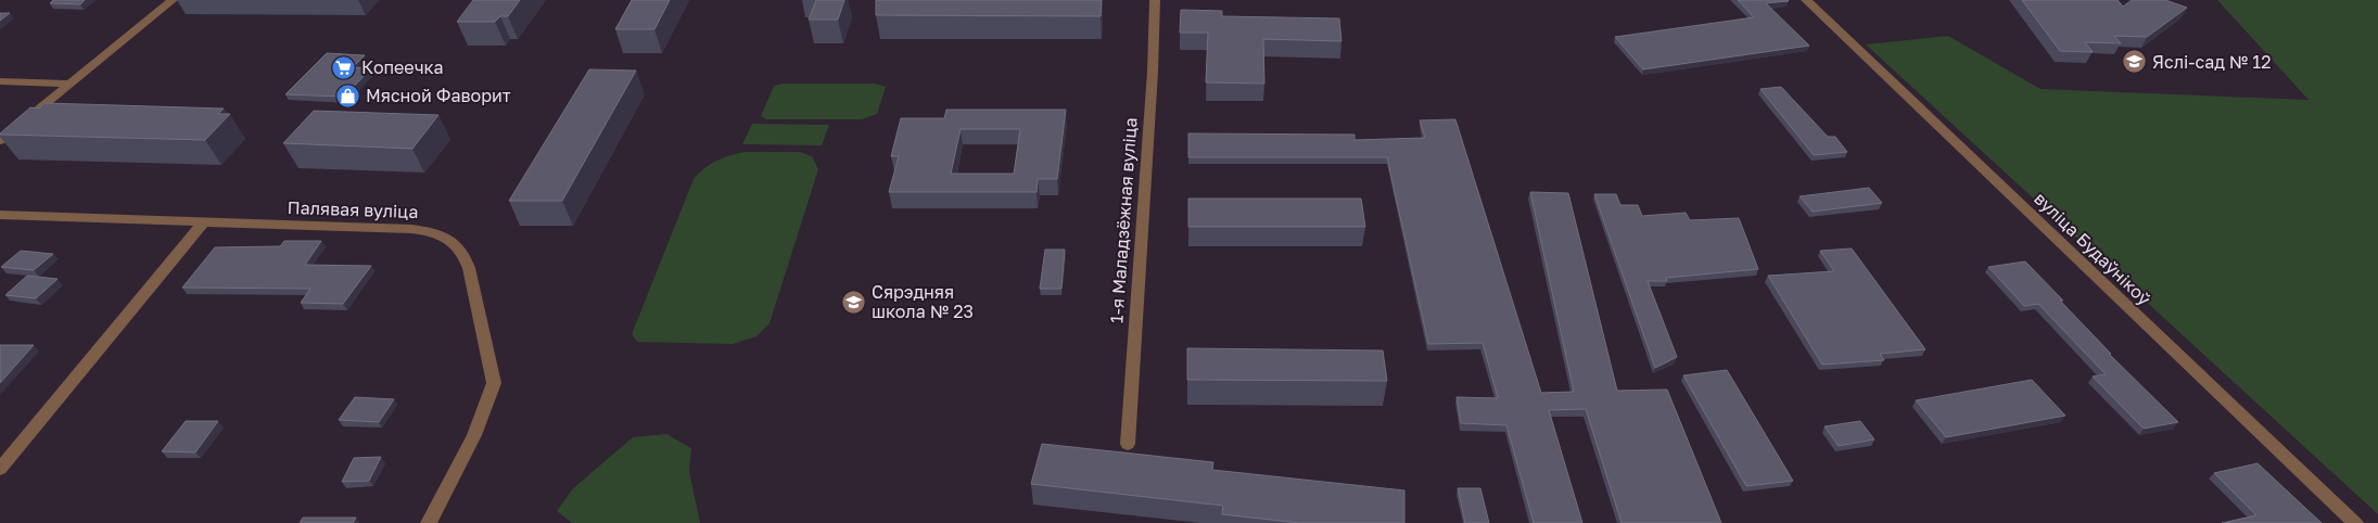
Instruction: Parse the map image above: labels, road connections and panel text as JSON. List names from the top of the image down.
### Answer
{
  "streets": {
    "street": ["Палявая вуліца", "1-я Маладзёжная вуліца", "вуліца Будаўнікоў"]
  },
  "places": {
    "school or university": ["Яслі-сад № 12", "Сярэдняя школа № 23"],
    "supermarket": ["Копеечка"],
    "shop": ["Мясной Фаворит"]
  }
}
